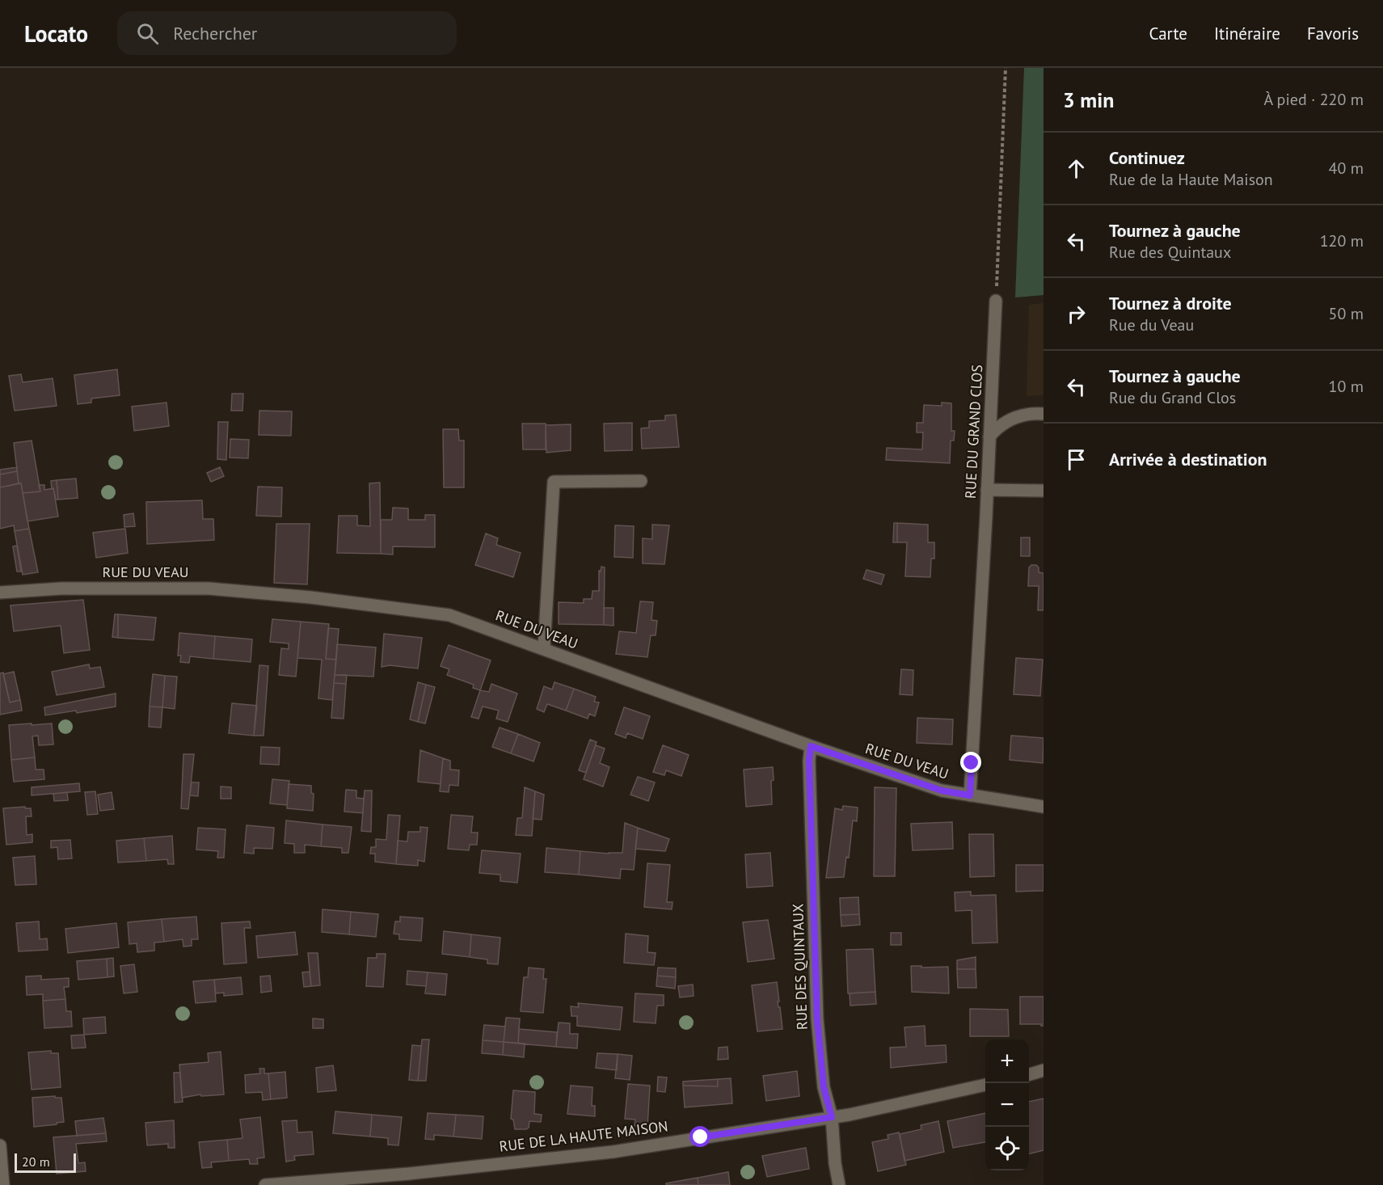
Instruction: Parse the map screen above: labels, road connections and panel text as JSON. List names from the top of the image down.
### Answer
{
  "streets": {
    "street": [
      "RUE DU GRAND CLOS",
      "RUE DU VEAU",
      "RUE DES QUINTAUX",
      "RUE DE LA HAUTE MAISON"
    ]
  },
  "crossings": [
    ["RUE DU GRAND CLOS", "RUE DU VEAU"],
    ["RUE DU VEAU", "RUE DES QUINTAUX"],
    ["RUE DES QUINTAUX", "RUE DE LA HAUTE MAISON"]
  ],
  "scale_bar": "20 m",
  "page": {
    "header": "Locato",
    "search": "Rechercher",
    "nav": ["Carte", "Itinéraire", "Favoris"],
    "heading": ["3 min", "À pied · 220 m"],
    "list": [
      ["Continuez", "Rue de la Haute Maison", "40 m"],
      ["Tournez à gauche", "Rue des Quintaux", "120 m"],
      ["Tournez à droite", "Rue du Veau", "50 m"],
      ["Tournez à gauche", "Rue du Grand Clos", "10 m"],
      "Arrivée à destination"
    ],
    "map_buttons": ["+", "−"],
    "scale": "20 m"
  }
}
